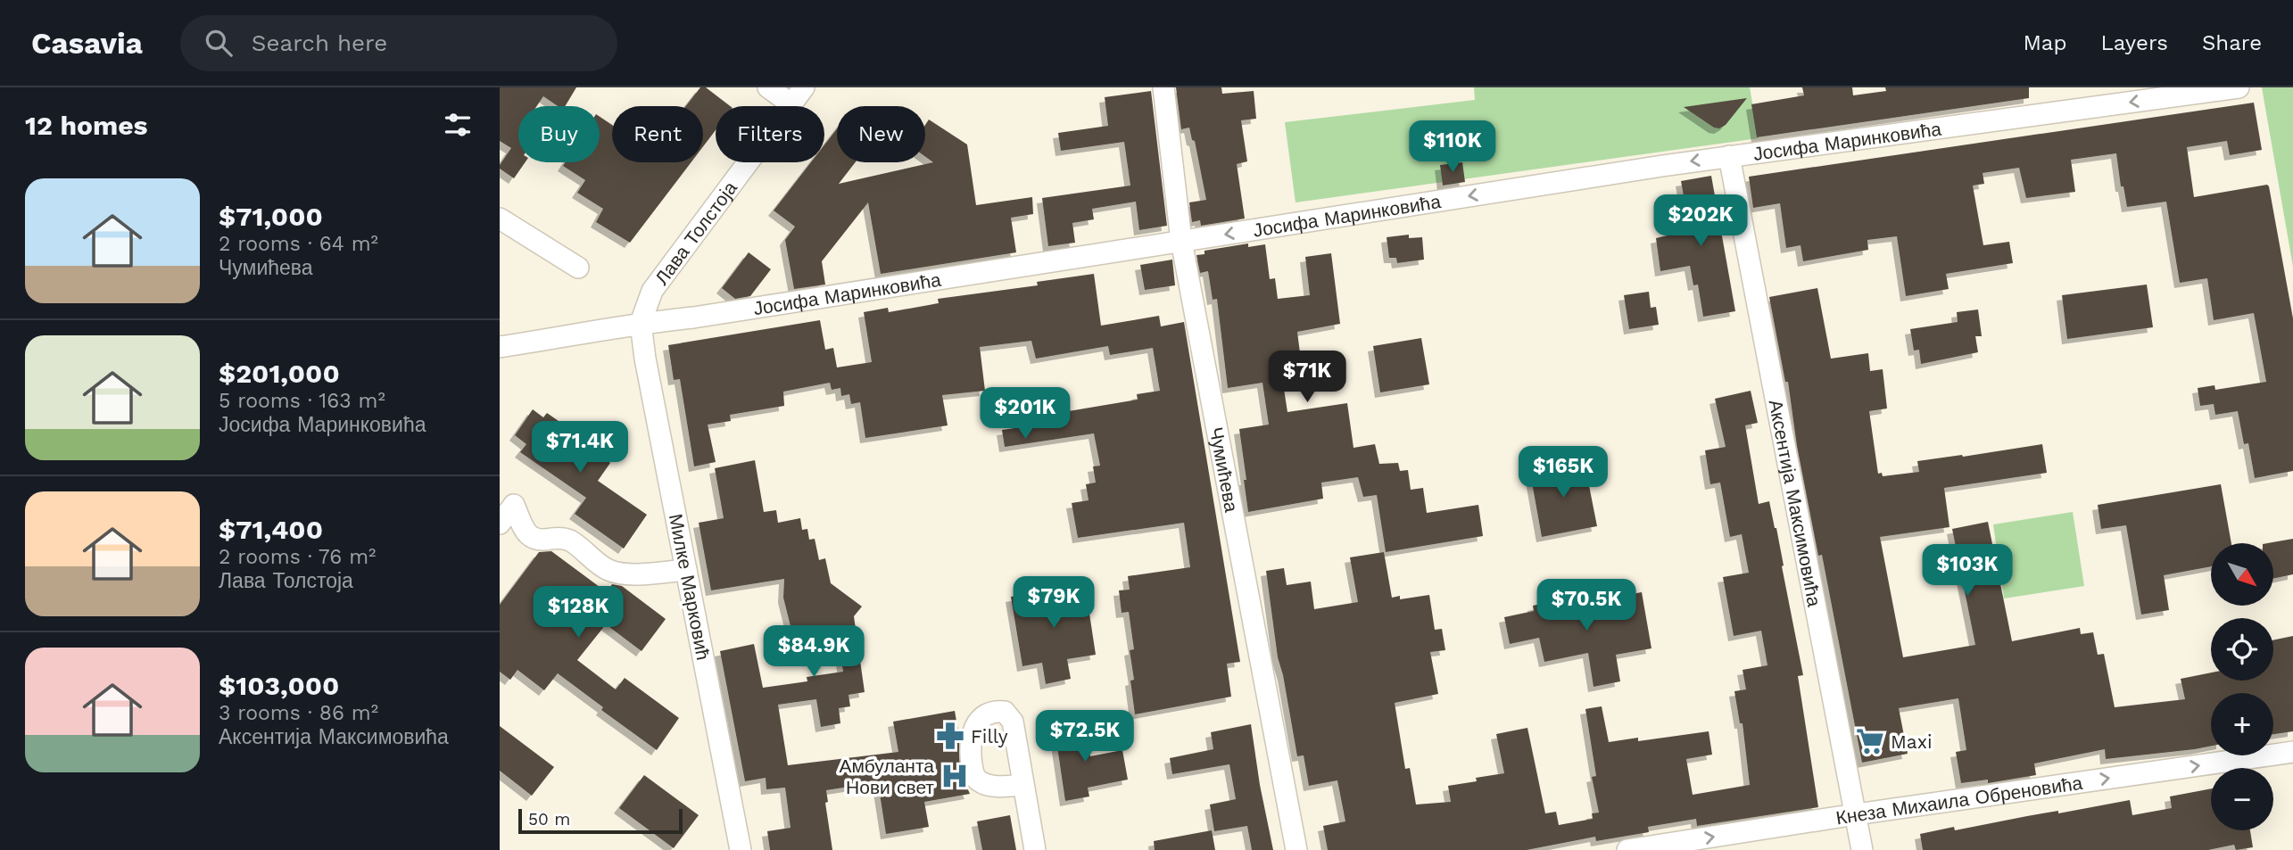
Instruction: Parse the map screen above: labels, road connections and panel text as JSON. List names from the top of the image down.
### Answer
{
  "streets": {
    "street": [
      "Јосифа Маринковића",
      "Лава Толстоја",
      "Чумићева",
      "Аксентија Максимовића",
      "Милке Марковић",
      "Кнеза Михаила Обреновића"
    ]
  },
  "crossings": [
    ["Јосифа Маринковића", "Лава Толстоја"],
    ["Јосифа Маринковића", "Чумићева"],
    ["Јосифа Маринковића", "Аксентија Максимовића"],
    ["Јосифа Маринковића", "Милке Марковић"],
    ["Лава Толстоја", "Милке Марковић"],
    ["Аксентија Максимовића", "Кнеза Михаила Обреновића"]
  ],
  "one_way": ["Јосифа Маринковића", "Кнеза Михаила Обреновића"],
  "places": {
    "pharmacy": ["Filly"],
    "supermarket": ["Maxi"],
    "hospital": ["Амбуланта Нови свет"]
  },
  "scale_bar": "50 m",
  "north": "bottom right",
  "page": {
    "header": "Casavia",
    "search": "Search here",
    "nav": ["Map", "Layers", "Share"],
    "heading": "12 homes",
    "chip": [
      "Buy",
      "Rent",
      "Filters",
      "New"
    ],
    "price": [
      "$110K",
      "$202K",
      "$71K",
      "$201K",
      "$71.4K",
      "$165K",
      "$103K",
      "$79K",
      "$70.5K",
      "$128K",
      "$84.9K",
      "$72.5K"
    ],
    "list": [
      {
        "name": "$71,000",
        "note": "2 rooms · 64 m² · Чумићева"
      },
      {
        "name": "$201,000",
        "note": "5 rooms · 163 m² · Јосифа Маринковића"
      },
      {
        "name": "$71,400",
        "note": "2 rooms · 76 m² · Лава Толстоја"
      },
      {
        "name": "$103,000",
        "note": "3 rooms · 86 m² · Аксентија Максимовића"
      }
    ],
    "map_buttons": ["+", "−"],
    "scale": "50 m"
  }
}
